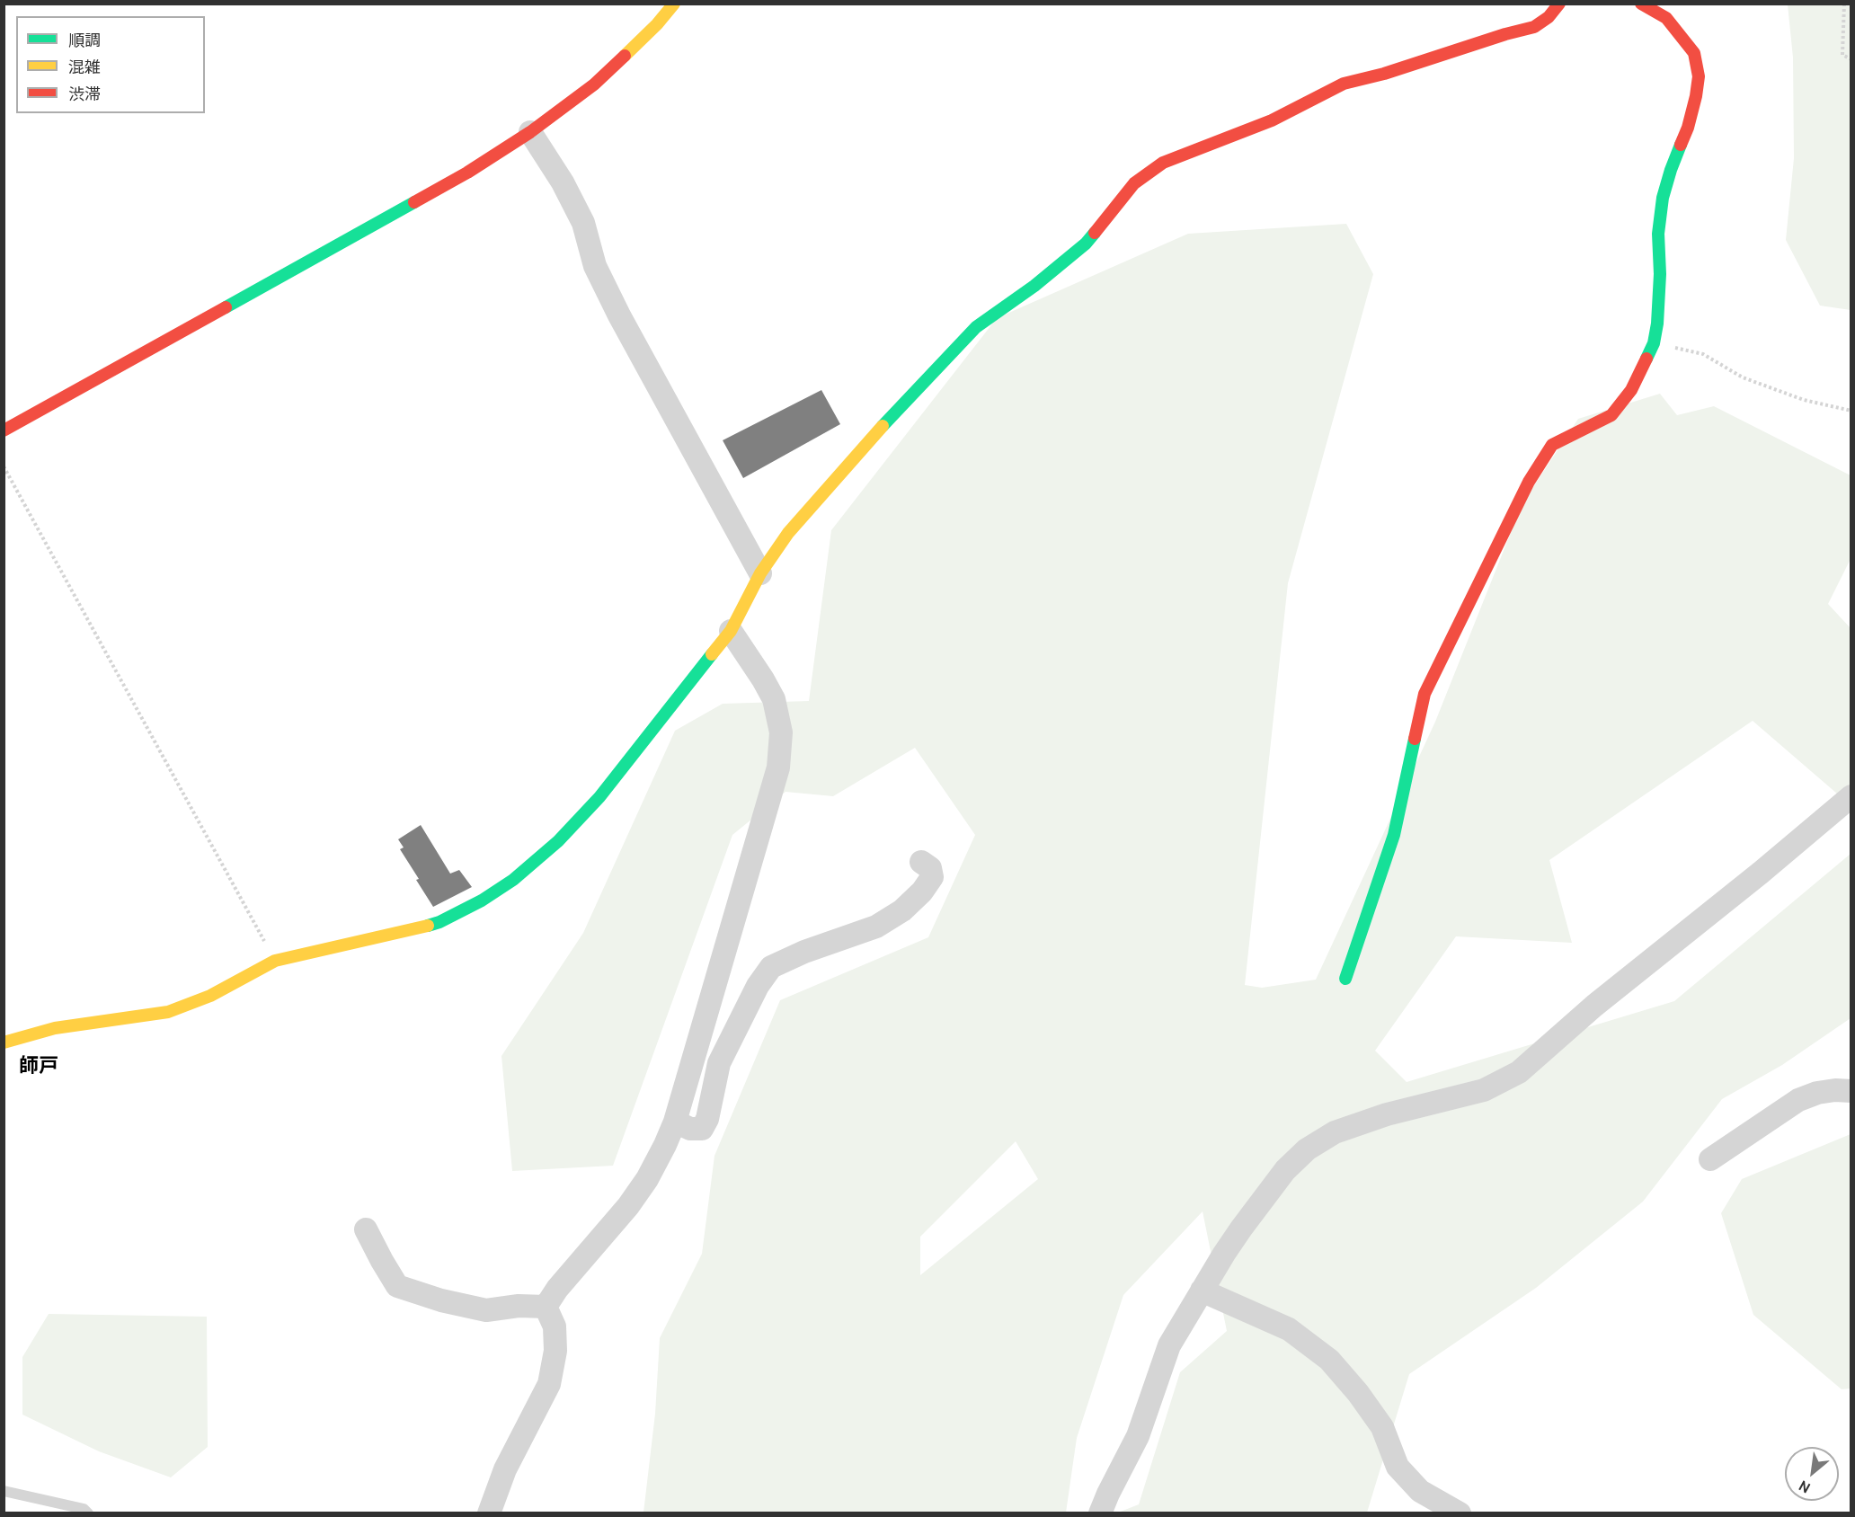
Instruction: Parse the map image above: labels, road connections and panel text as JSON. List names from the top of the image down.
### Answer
{
  "districts": ["師戸"],
  "legend": ["順調", "混雑", "渋滞"],
  "north": "bottom left"
}
